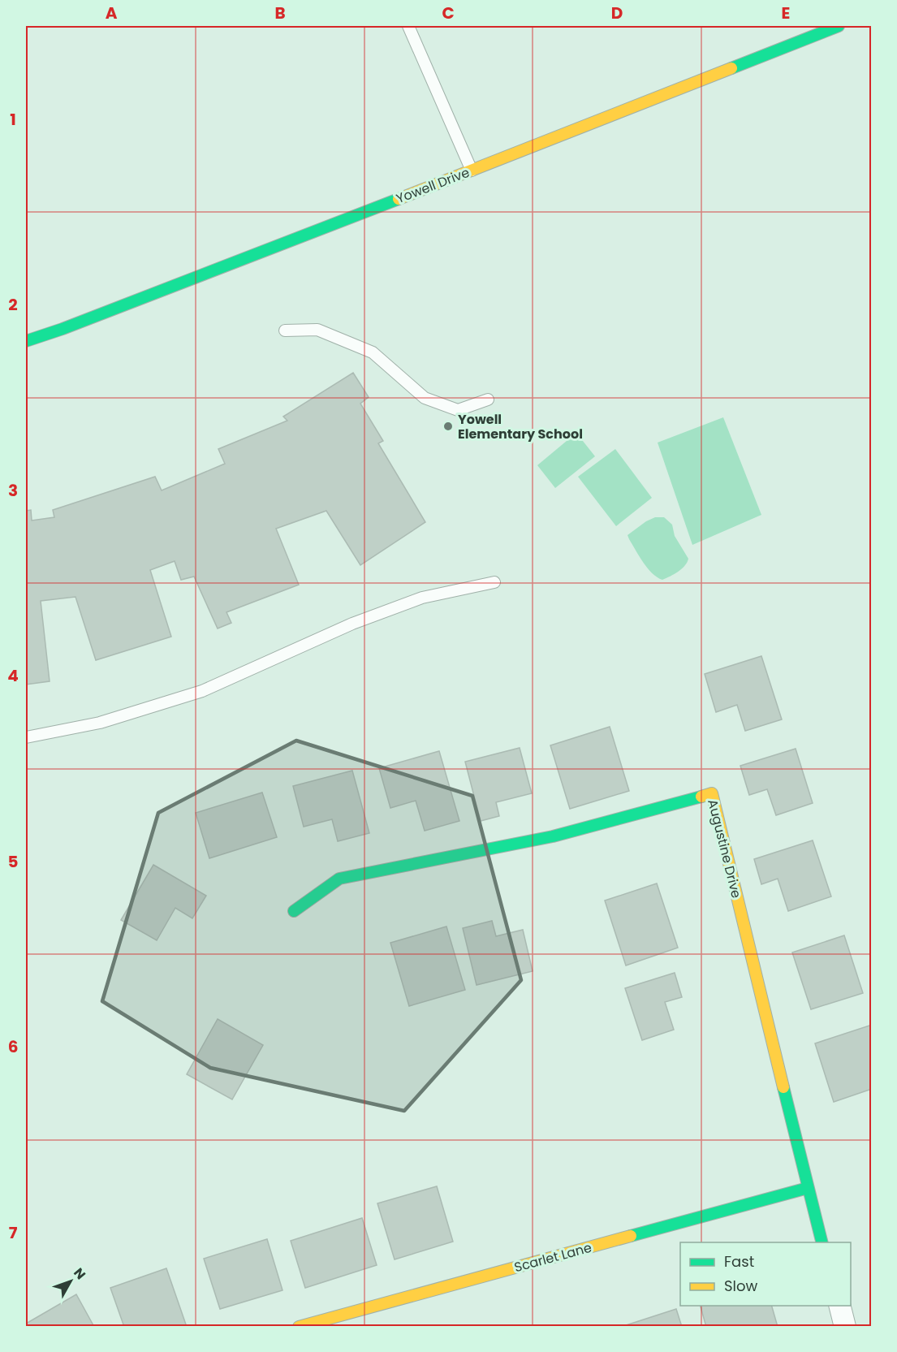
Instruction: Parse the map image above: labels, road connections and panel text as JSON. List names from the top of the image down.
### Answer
{
  "streets": {
    "street": ["Yowell Drive", "Augustine Drive", "Scarlet Lane"]
  },
  "crossings": [
    ["Augustine Drive", "Scarlet Lane"]
  ],
  "places": ["Yowell Elementary School"],
  "legend": ["Fast", "Slow"],
  "north": "top right",
  "grid": {
    "columns": [
      "A",
      "B",
      "C",
      "D",
      "E"
    ],
    "rows": [
      "1",
      "2",
      "3",
      "4",
      "5",
      "6",
      "7"
    ]
  }
}
